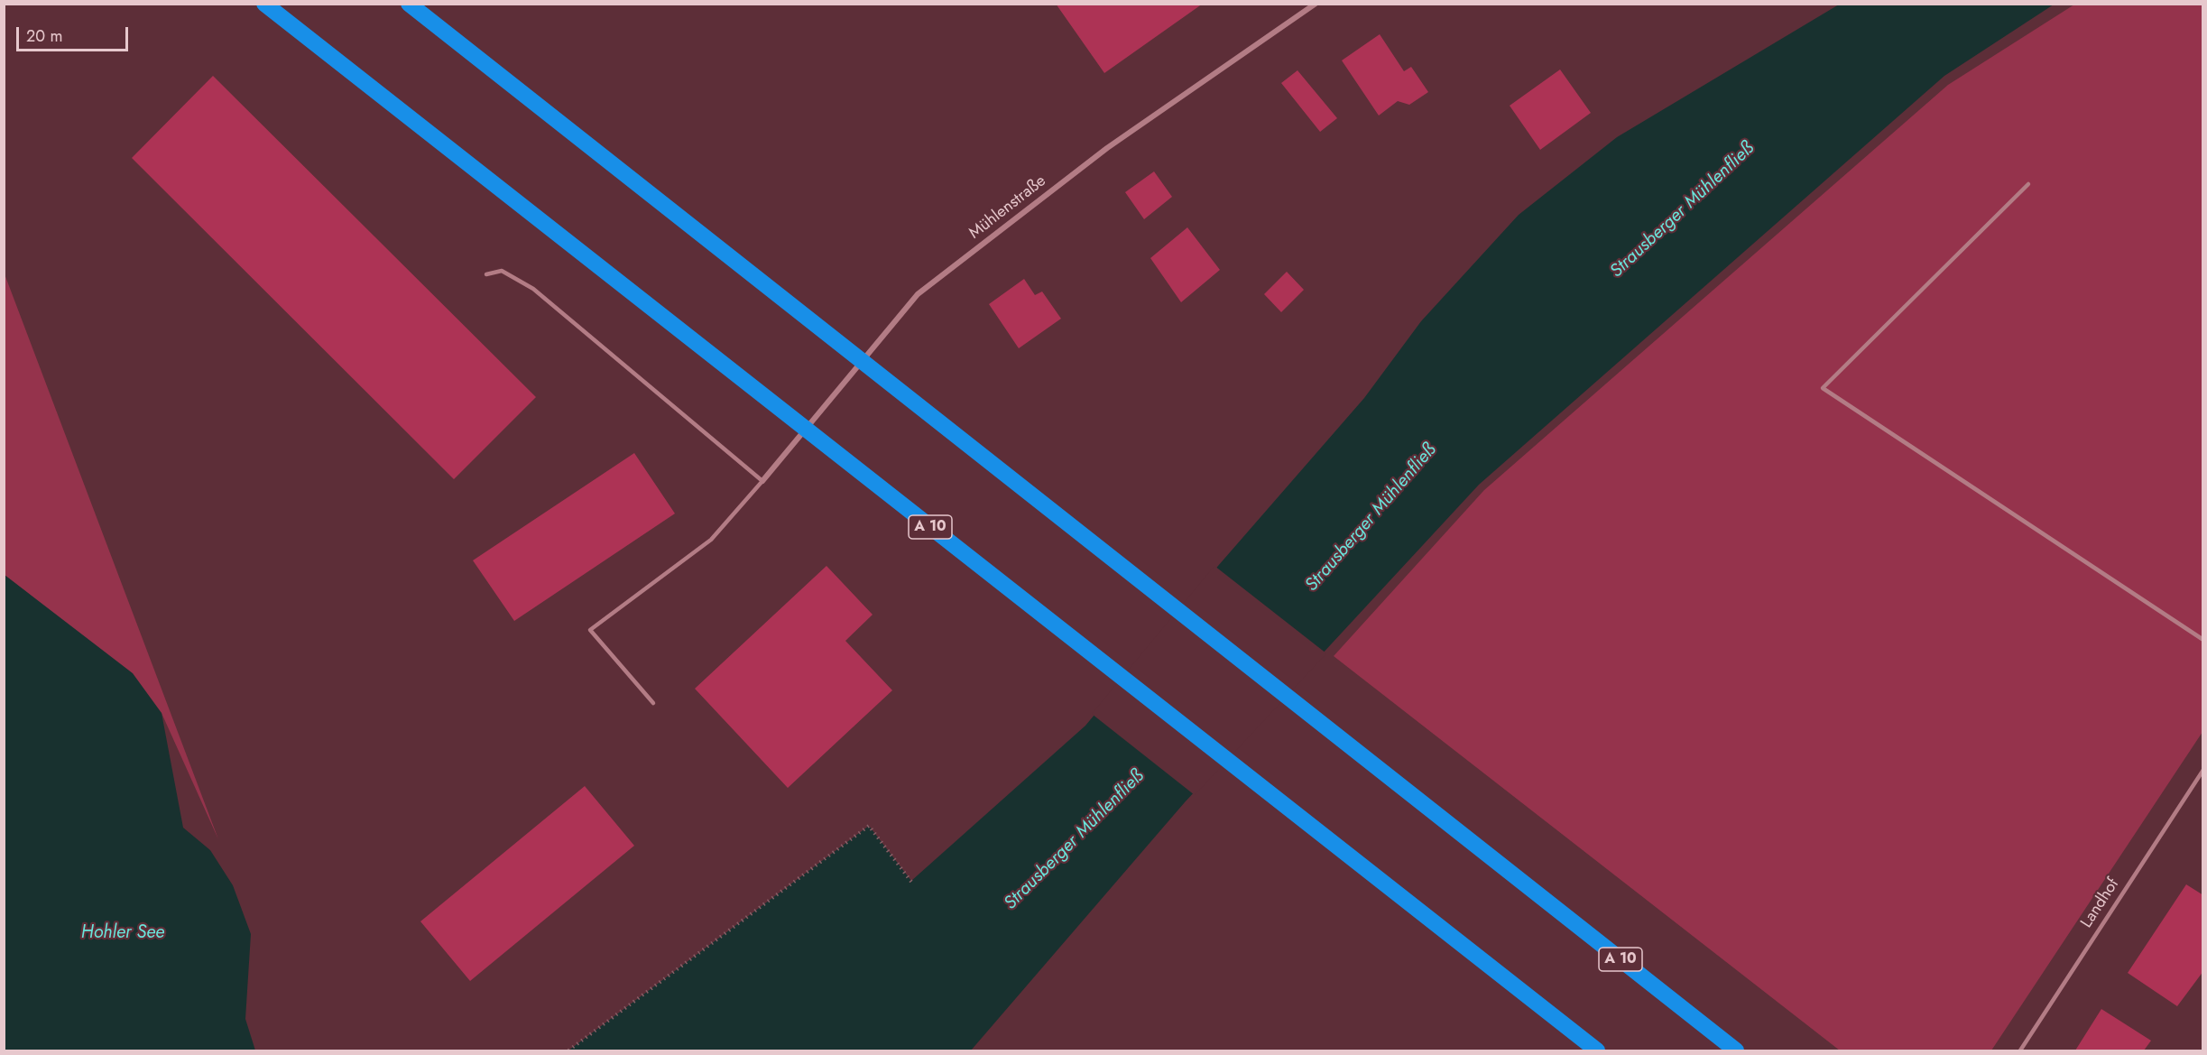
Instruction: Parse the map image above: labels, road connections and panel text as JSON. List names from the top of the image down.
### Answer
{
  "streets": {
    "highway": ["A 10"],
    "street": ["Mühlenstraße"],
    "lane": ["Landhof"]
  },
  "water": ["Strausberger Mühlenfließ", "Hohler See"],
  "scale_bar": "20 m"
}
